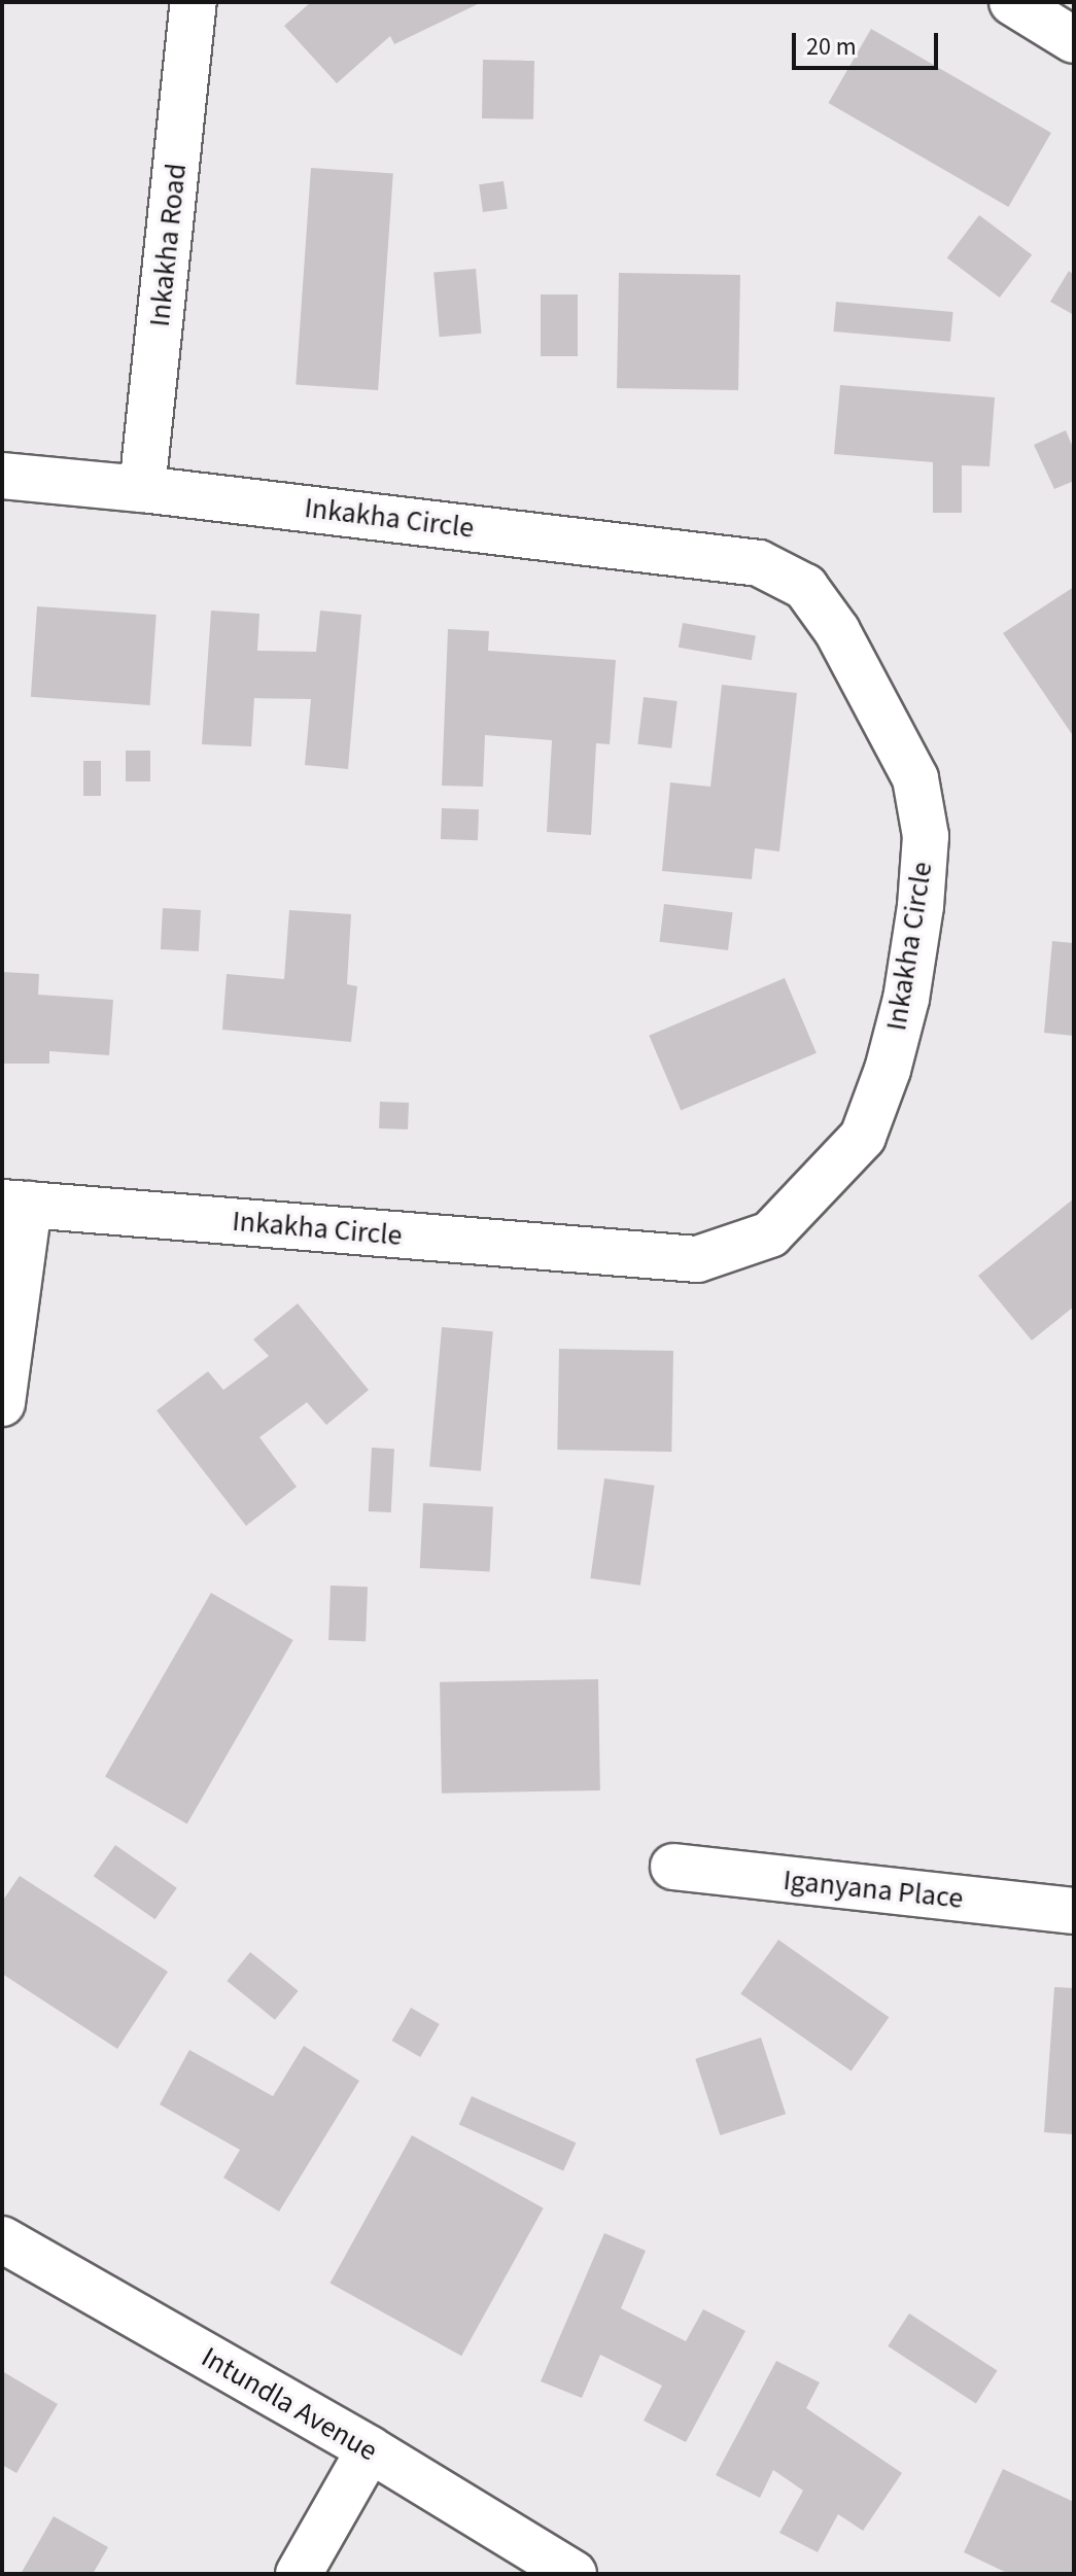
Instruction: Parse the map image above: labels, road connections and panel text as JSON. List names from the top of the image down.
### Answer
{
  "streets": {
    "street": [
      "Inkakha Road",
      "Inkakha Circle",
      "Iganyana Place",
      "Intundla Avenue"
    ]
  },
  "crossings": [
    ["Inkakha Road", "Inkakha Circle"]
  ],
  "scale_bar": "20 m"
}
